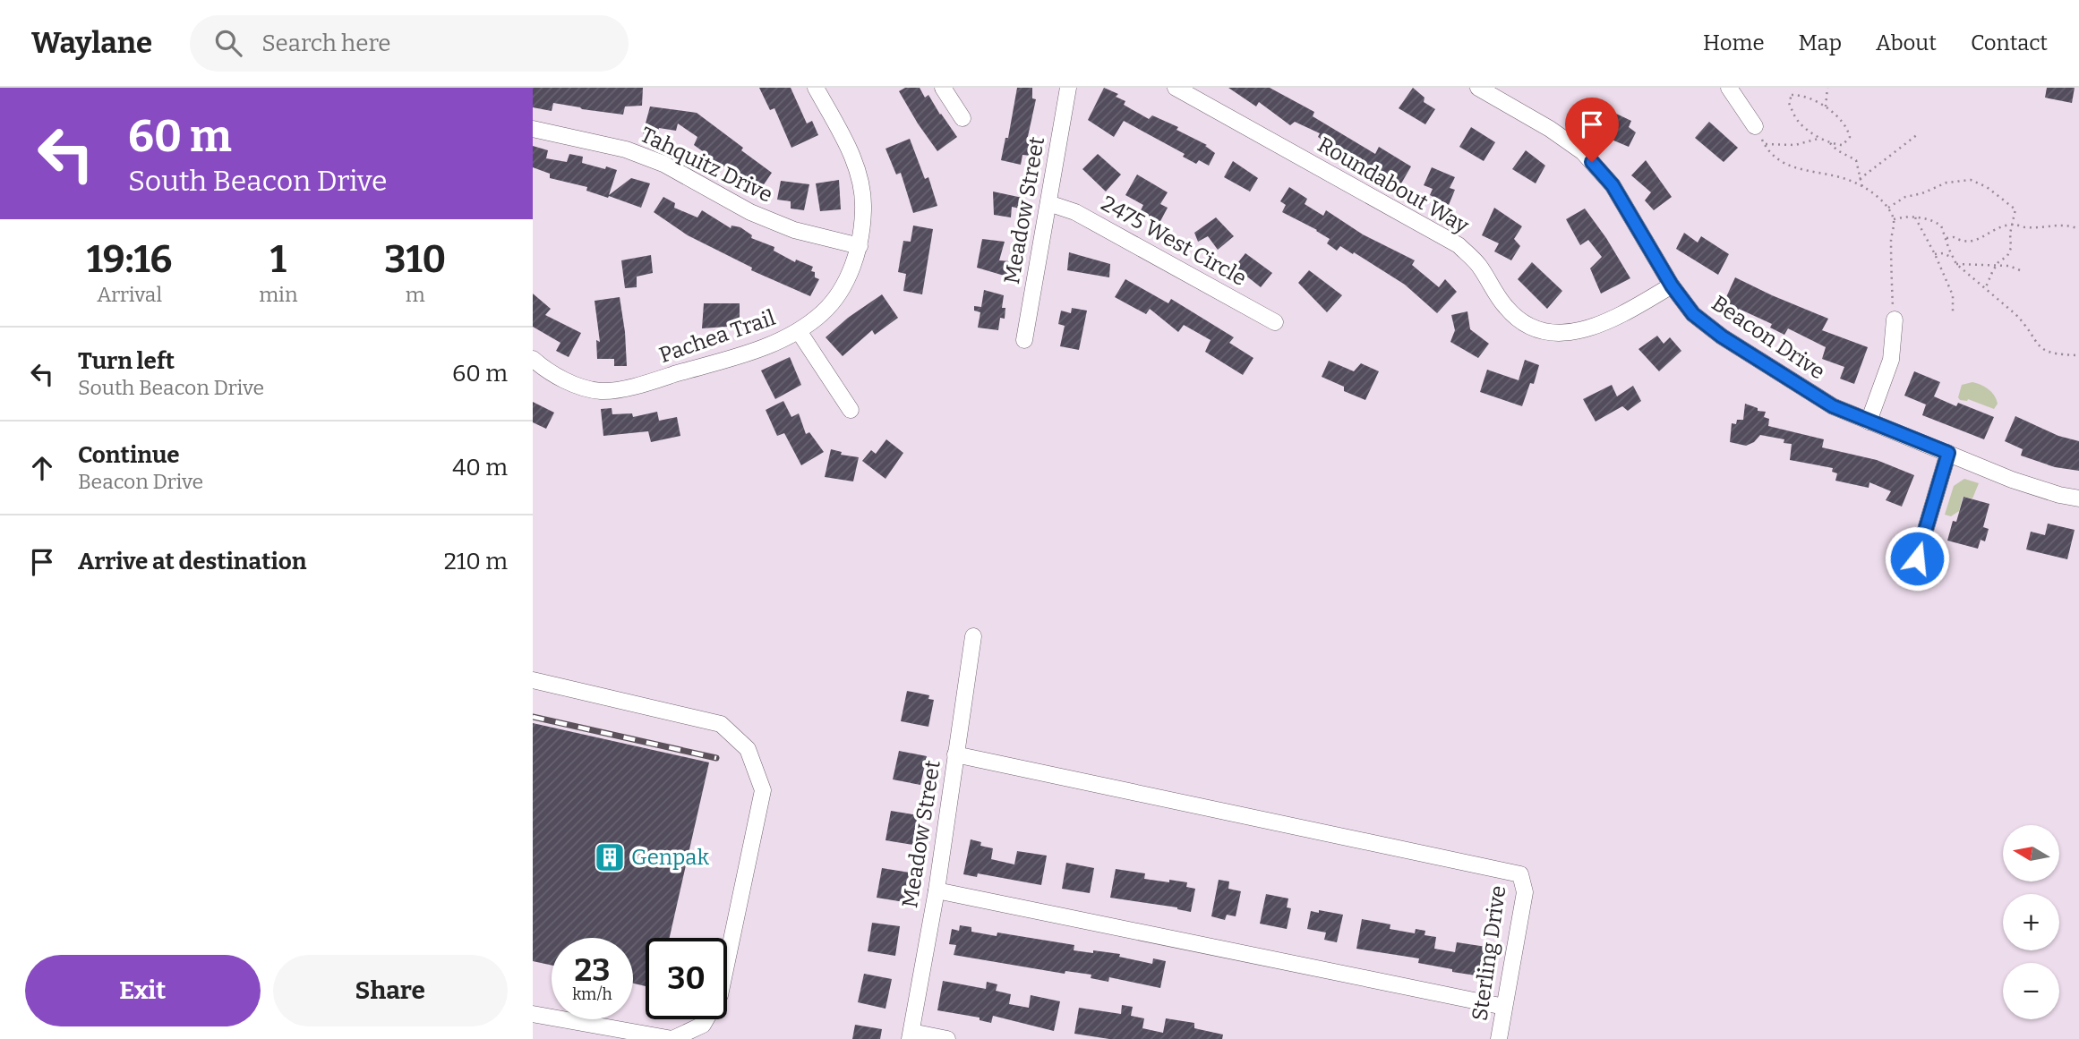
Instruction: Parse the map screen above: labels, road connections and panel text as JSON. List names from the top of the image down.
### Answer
{
  "streets": {
    "street": [
      "Tahquitz Drive",
      "Roundabout Way",
      "Meadow Street",
      "2475 West Circle",
      "Pachea Trail",
      "Beacon Drive",
      "Sterling Drive"
    ]
  },
  "crossings": [
    ["Tahquitz Drive", "Pachea Trail"],
    ["Roundabout Way", "Beacon Drive"],
    ["Meadow Street", "2475 West Circle"],
    ["Meadow Street", "Sterling Drive"]
  ],
  "places": {
    "building": ["Genpak"]
  },
  "north": "left",
  "page": {
    "header": "Waylane",
    "search": "Search here",
    "nav": [
      "Home",
      "Map",
      "About",
      "Contact"
    ],
    "turn": ["60 m", "South Beacon Drive"],
    "eta": [
      "19:16",
      "Arrival",
      "1",
      "min",
      "310",
      "m"
    ],
    "list": [
      {
        "name": "Turn left",
        "note": "South Beacon Drive",
        "value": "60 m"
      },
      {
        "name": "Continue",
        "note": "Beacon Drive",
        "value": "40 m"
      },
      {
        "name": "Arrive at destination",
        "value": "210 m"
      }
    ],
    "map_buttons": ["+", "−"],
    "speed": "23 km/h",
    "limit": "30",
    "buttons": ["Exit", "Share"]
  }
}
